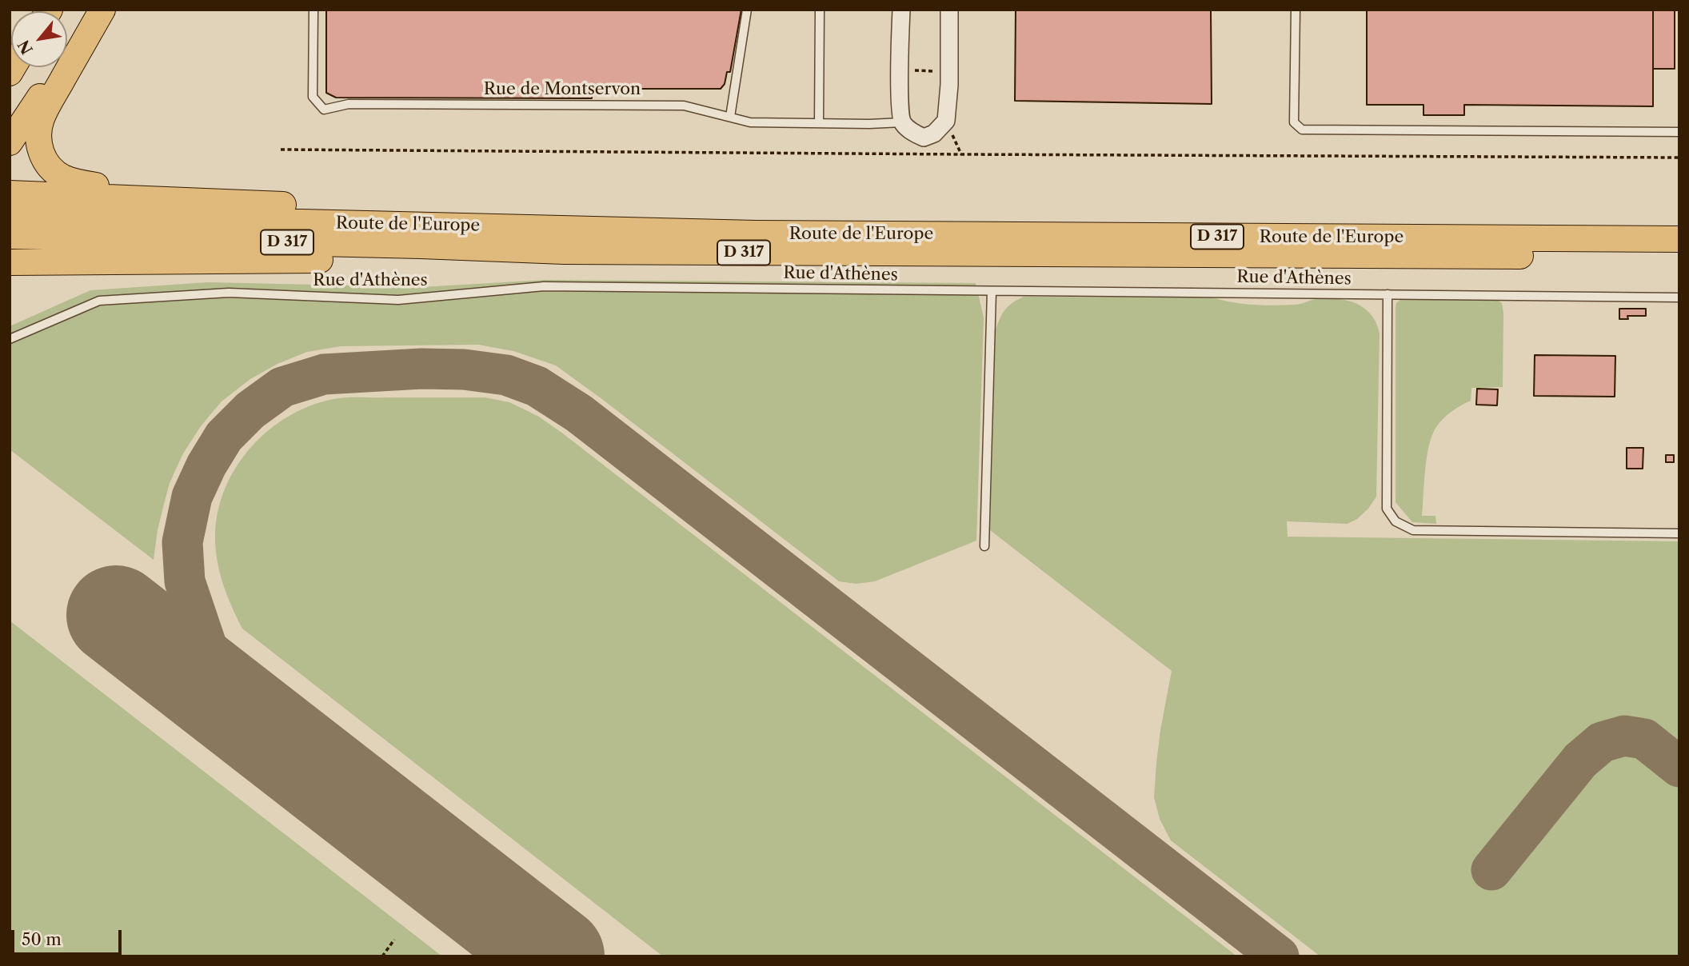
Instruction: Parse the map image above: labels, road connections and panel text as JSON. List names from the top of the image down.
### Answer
{
  "streets": {
    "main road": ["Route de l'Europe", "D 317"],
    "lane": ["Rue de Montservon", "Rue d'Athènes"]
  },
  "scale_bar": "50 m",
  "north": "bottom left"
}
